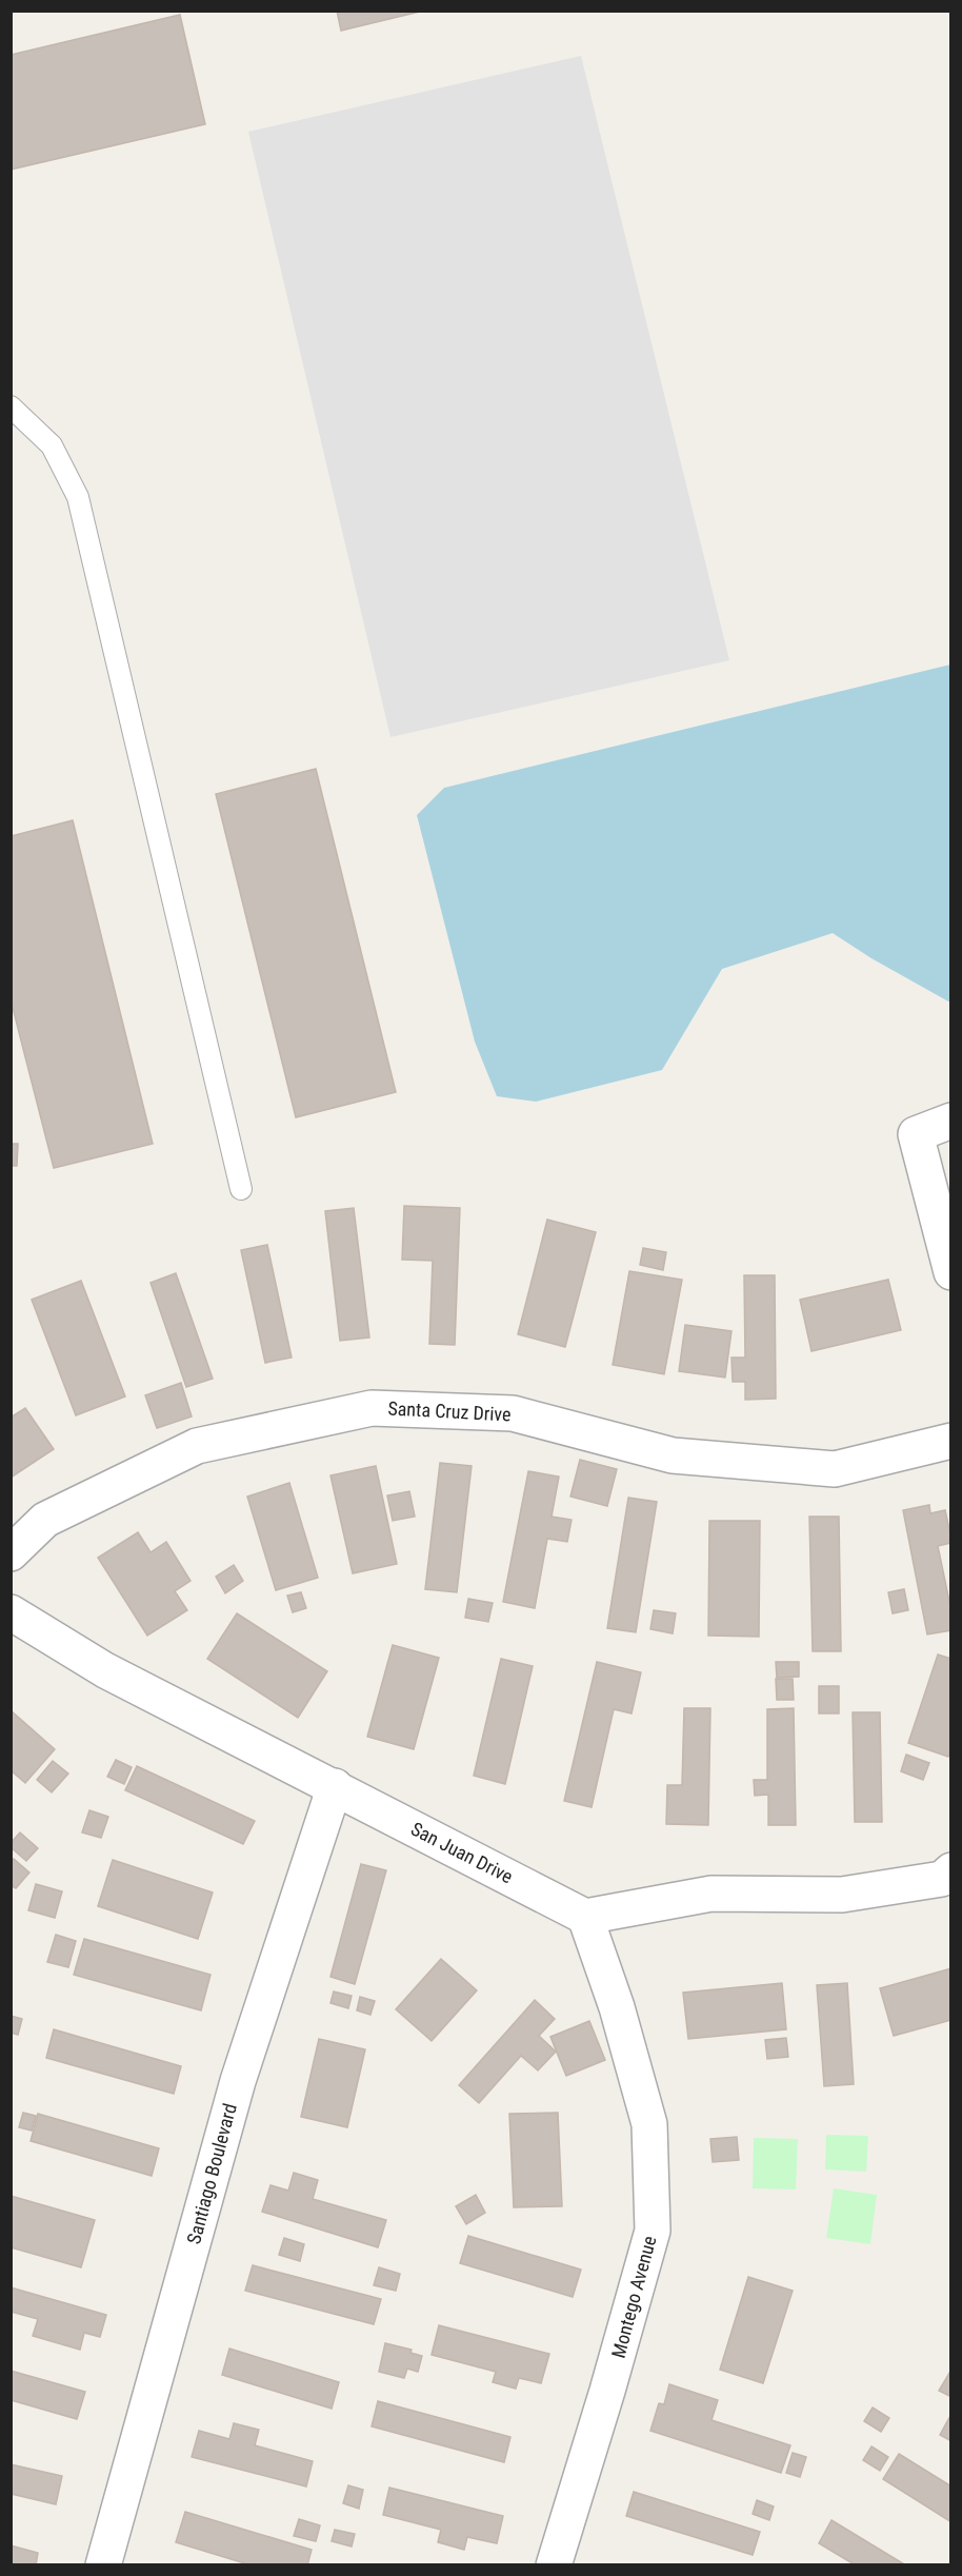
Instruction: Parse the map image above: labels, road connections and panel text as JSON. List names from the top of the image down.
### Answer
{
  "streets": {
    "street": [
      "Santa Cruz Drive",
      "San Juan Drive",
      "Santiago Boulevard",
      "Montego Avenue"
    ]
  },
  "crossings": [
    ["San Juan Drive", "Santiago Boulevard"],
    ["San Juan Drive", "Montego Avenue"]
  ]
}
